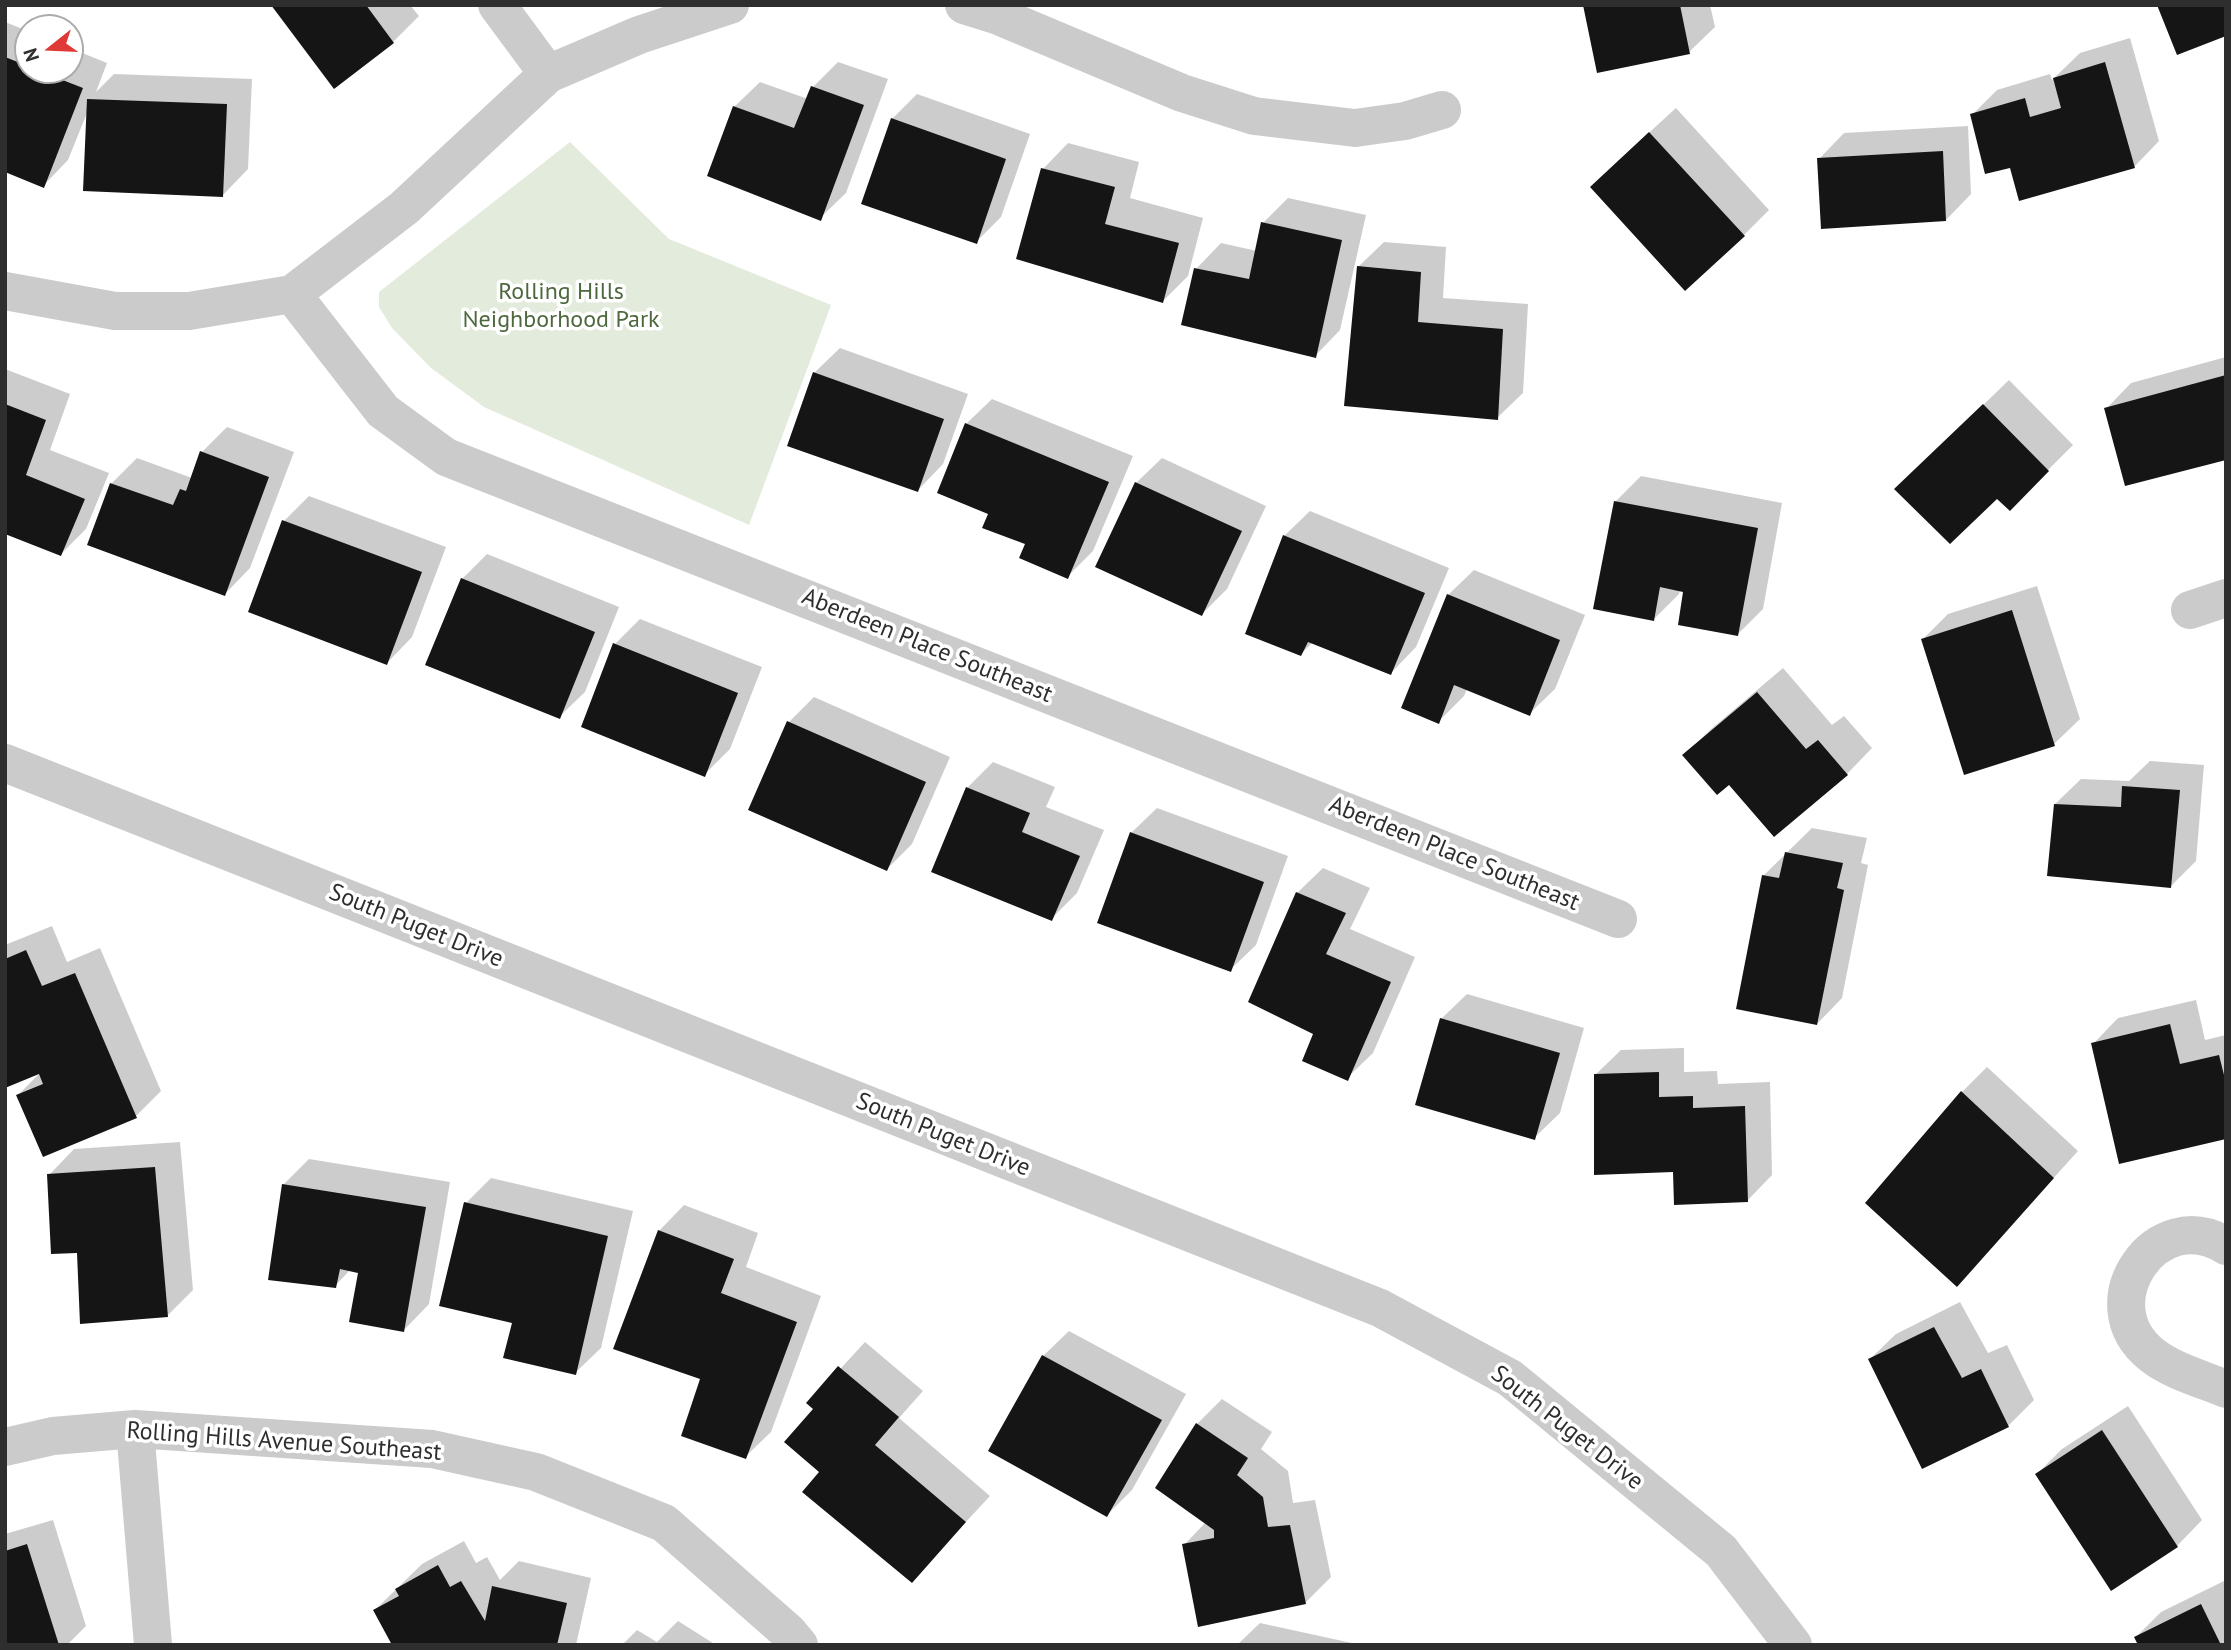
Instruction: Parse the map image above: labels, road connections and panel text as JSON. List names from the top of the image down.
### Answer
{
  "streets": {
    "street": ["Aberdeen Place Southeast", "South Puget Drive", "Rolling Hills Avenue Southeast"]
  },
  "parks": ["Rolling Hills Neighborhood Park"],
  "north": "left"
}
